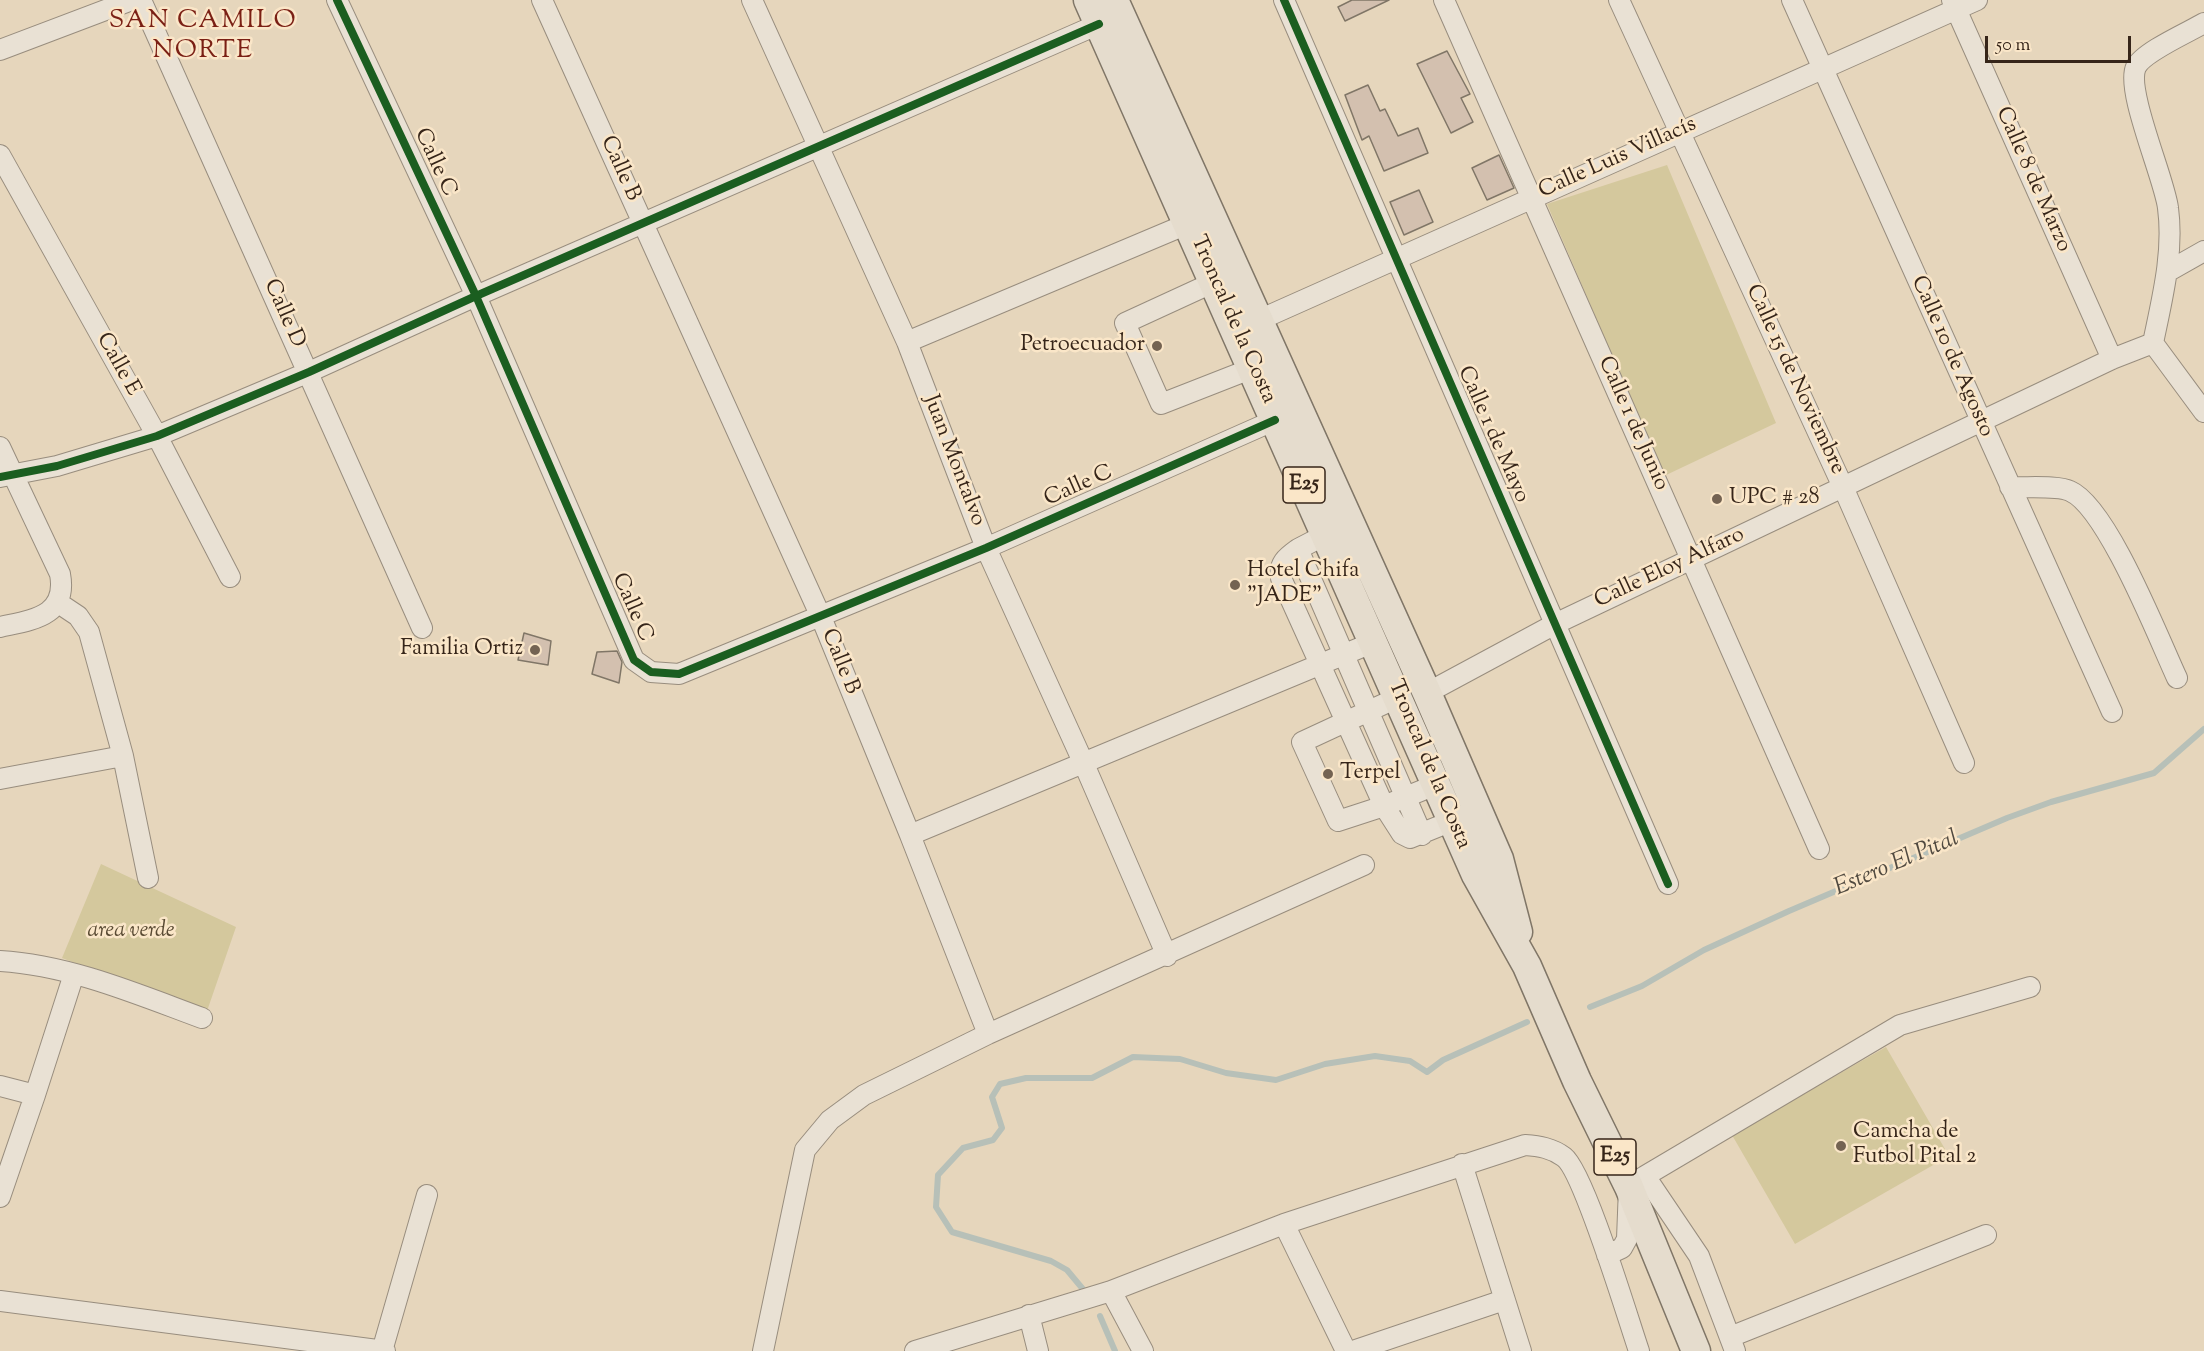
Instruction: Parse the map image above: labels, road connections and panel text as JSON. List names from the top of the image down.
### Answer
{
  "streets": {
    "highway": ["Troncal de la Costa", "E25"],
    "street": [
      "Calle Luis Villacís",
      "Calle C",
      "Calle B",
      "Calle 8 de Marzo",
      "Calle D",
      "Calle 10 de Agosto",
      "Calle E",
      "Calle 15 de Noviembre",
      "Calle 1 de Junio",
      "Calle 1 de Mayo",
      "Juan Montalvo",
      "Calle Eloy Alfaro"
    ]
  },
  "crossings": [
    ["Calle Luis Villacís", "Calle 8 de Marzo"],
    ["Calle Luis Villacís", "Troncal de la Costa"],
    ["Calle Luis Villacís", "Calle 10 de Agosto"],
    ["Calle Luis Villacís", "Calle 15 de Noviembre"],
    ["Calle Luis Villacís", "Calle 1 de Junio"],
    ["Calle Luis Villacís", "Calle 1 de Mayo"],
    ["Calle C", "Calle B"],
    ["Calle C", "Troncal de la Costa"],
    ["Calle C", "Juan Montalvo"],
    ["Calle 8 de Marzo", "Calle Eloy Alfaro"],
    ["Troncal de la Costa", "Calle Eloy Alfaro"],
    ["Calle 10 de Agosto", "Calle Eloy Alfaro"],
    ["Calle 15 de Noviembre", "Calle Eloy Alfaro"],
    ["Calle 1 de Junio", "Calle Eloy Alfaro"],
    ["Calle 1 de Mayo", "Calle Eloy Alfaro"]
  ],
  "districts": ["SAN CAMILO NORTE"],
  "water": ["Estero El Pital"],
  "parks": ["area verde"],
  "places": [
    "Petroecuador",
    "UPC # 28",
    "Hotel Chifa \"JADE\"",
    "Familia Ortiz",
    "Terpel",
    "Camcha de Futbol Pital 2"
  ],
  "scale_bar": "50 m"
}
